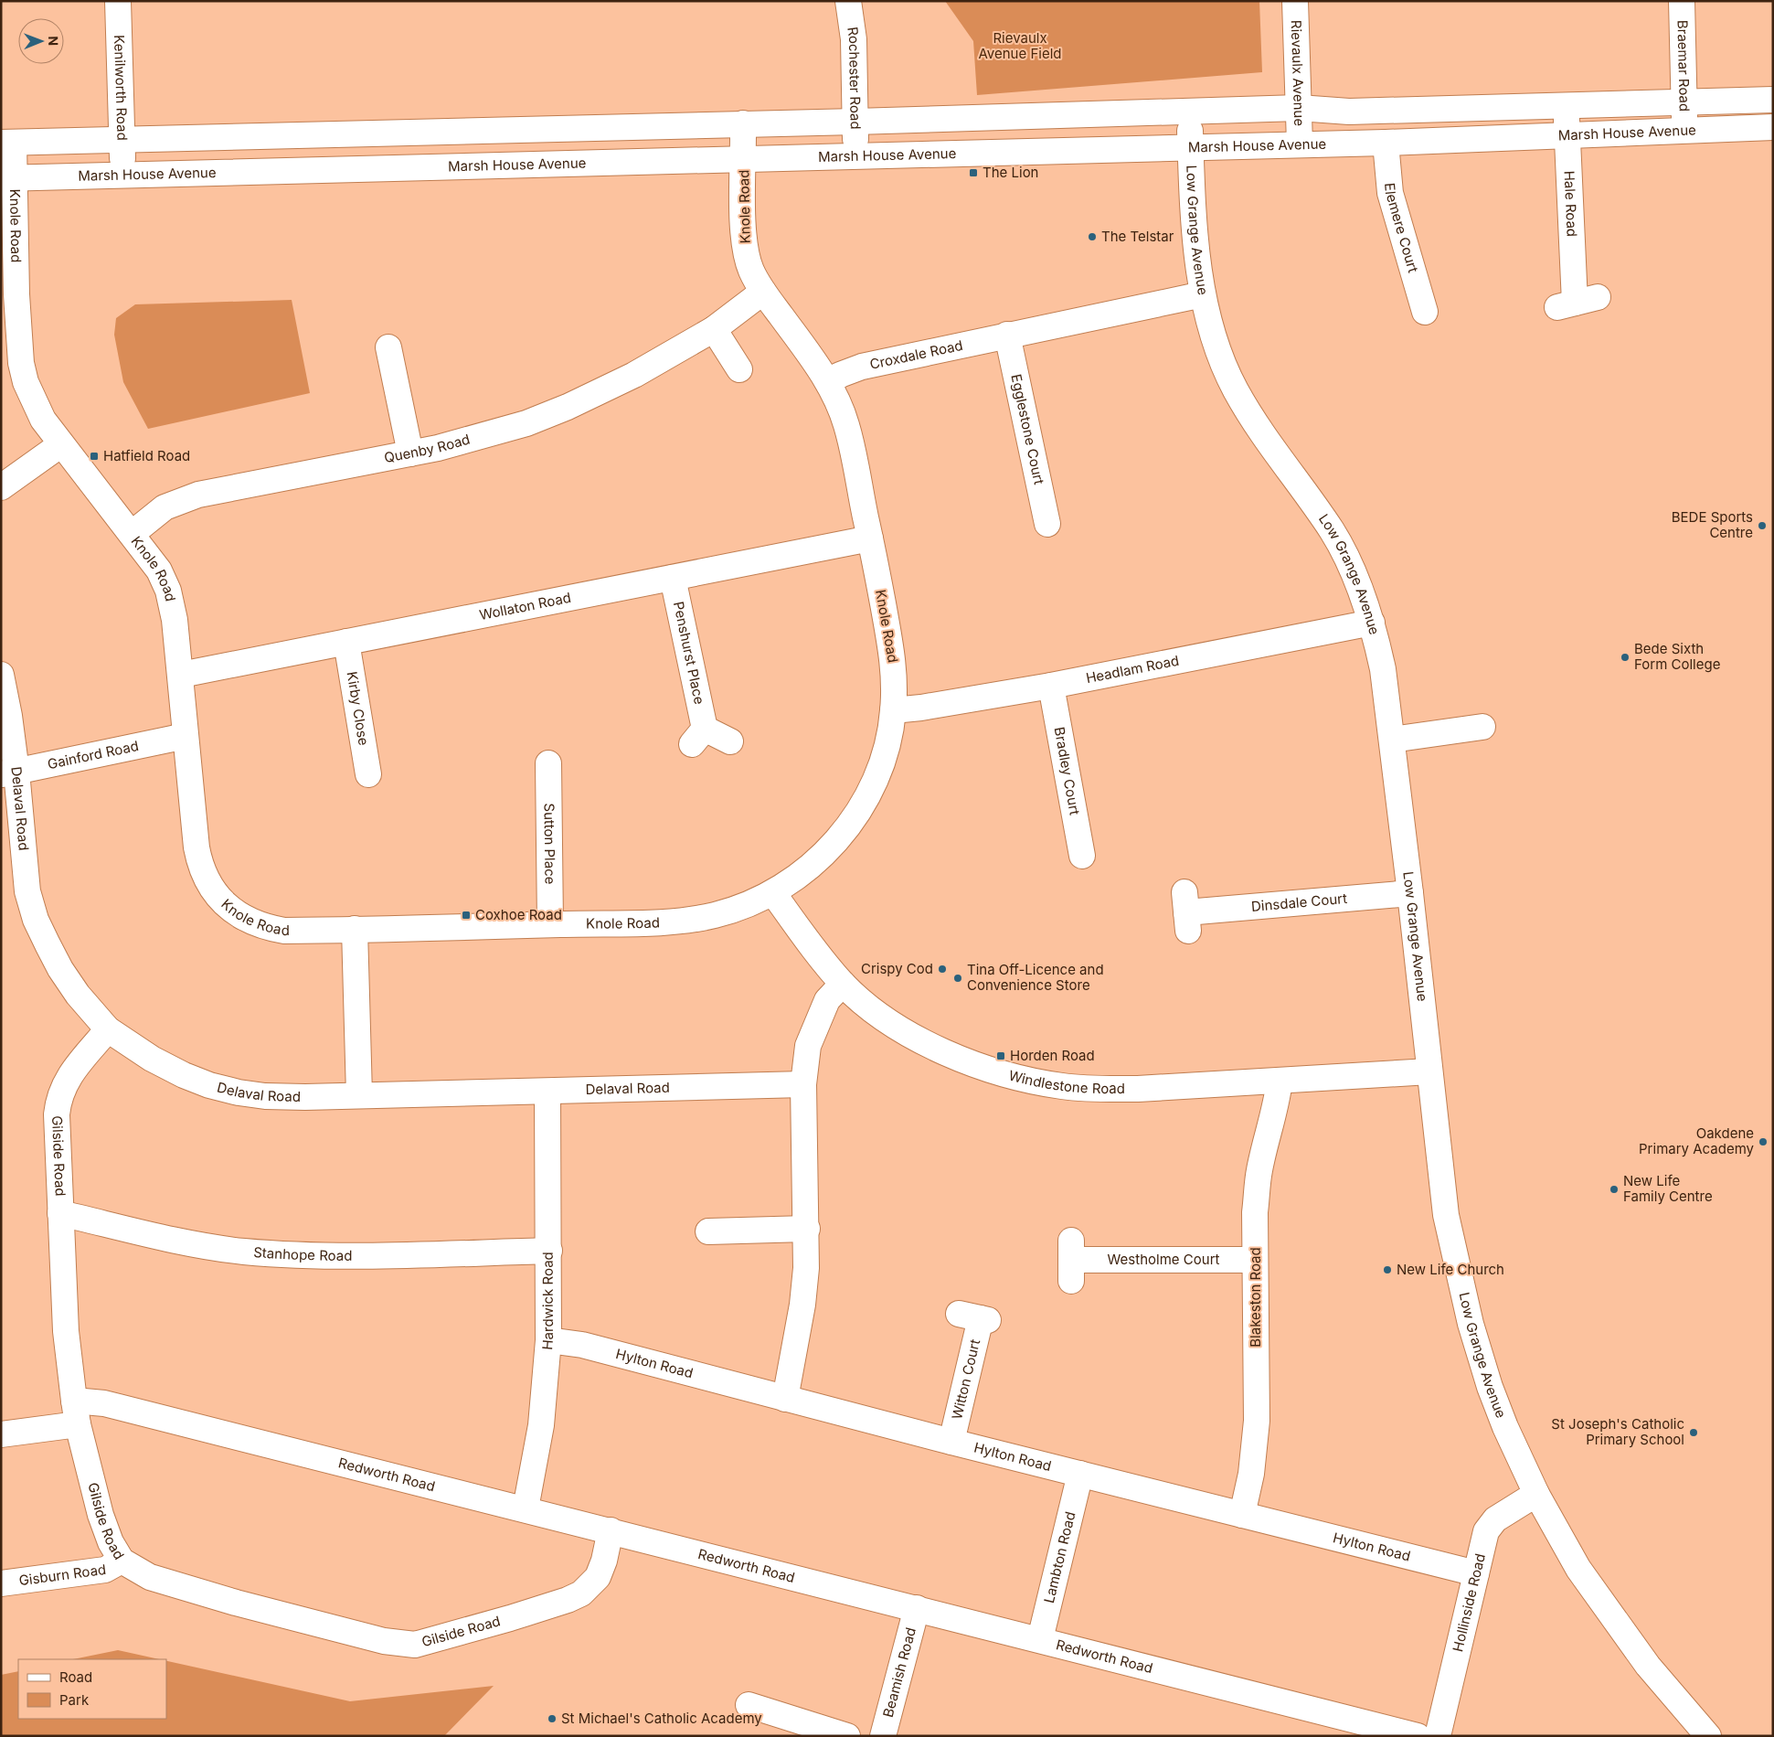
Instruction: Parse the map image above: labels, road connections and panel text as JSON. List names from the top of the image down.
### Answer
{
  "streets": {
    "street": [
      "Braemar Road",
      "Rievaulx Avenue",
      "Rochester Road",
      "Kenilworth Road",
      "Marsh House Avenue",
      "Hale Road",
      "Knole Road",
      "Elemere Court",
      "Low Grange Avenue",
      "Croxdale Road",
      "Egglestone Court",
      "Quenby Road",
      "Wollaton Road",
      "Penshurst Place",
      "Headlam Road",
      "Kirby Close",
      "Gainford Road",
      "Bradley Court",
      "Delaval Road",
      "Sutton Place",
      "Dinsdale Court",
      "Windlestone Road",
      "Gilside Road",
      "Stanhope Road",
      "Westholme Court",
      "Blakeston Road",
      "Hardwick Road",
      "Hylton Road",
      "Witton Court",
      "Redworth Road",
      "Lambton Road",
      "Gisburn Road",
      "Hollinside Road",
      "Beamish Road"
    ]
  },
  "crossings": [
    ["Braemar Road", "Marsh House Avenue"],
    ["Rievaulx Avenue", "Marsh House Avenue"],
    ["Rochester Road", "Marsh House Avenue"],
    ["Kenilworth Road", "Marsh House Avenue"],
    ["Marsh House Avenue", "Hale Road"],
    ["Marsh House Avenue", "Knole Road"],
    ["Marsh House Avenue", "Elemere Court"],
    ["Marsh House Avenue", "Low Grange Avenue"],
    ["Knole Road", "Croxdale Road"],
    ["Knole Road", "Quenby Road"],
    ["Knole Road", "Wollaton Road"],
    ["Knole Road", "Headlam Road"],
    ["Knole Road", "Gainford Road"],
    ["Knole Road", "Sutton Place"],
    ["Knole Road", "Windlestone Road"],
    ["Low Grange Avenue", "Croxdale Road"],
    ["Low Grange Avenue", "Headlam Road"],
    ["Low Grange Avenue", "Dinsdale Court"],
    ["Low Grange Avenue", "Windlestone Road"],
    ["Low Grange Avenue", "Hollinside Road"],
    ["Croxdale Road", "Egglestone Court"],
    ["Wollaton Road", "Penshurst Place"],
    ["Wollaton Road", "Kirby Close"],
    ["Headlam Road", "Bradley Court"],
    ["Gainford Road", "Delaval Road"],
    ["Delaval Road", "Gilside Road"],
    ["Delaval Road", "Hardwick Road"],
    ["Windlestone Road", "Blakeston Road"],
    ["Gilside Road", "Stanhope Road"],
    ["Gilside Road", "Redworth Road"],
    ["Gilside Road", "Gisburn Road"],
    ["Stanhope Road", "Hardwick Road"],
    ["Westholme Court", "Blakeston Road"],
    ["Blakeston Road", "Hylton Road"],
    ["Hardwick Road", "Hylton Road"],
    ["Hardwick Road", "Redworth Road"],
    ["Hylton Road", "Witton Court"],
    ["Hylton Road", "Lambton Road"],
    ["Hylton Road", "Hollinside Road"],
    ["Redworth Road", "Lambton Road"],
    ["Redworth Road", "Beamish Road"]
  ],
  "parks": ["Rievaulx Avenue Field"],
  "places": {
    "transit": [
      "The Lion",
      "Hatfield Road",
      "Coxhoe Road",
      "Horden Road"
    ],
    "other": [
      "The Telstar",
      "BEDE Sports Centre",
      "Bede Sixth Form College",
      "Crispy Cod",
      "Tina Off-Licence and Convenience Store",
      "Oakdene Primary Academy",
      "New Life Family Centre",
      "New Life Church",
      "St Joseph's Catholic Primary School",
      "St Michael's Catholic Academy"
    ]
  },
  "legend": ["Road", "Park"],
  "north": "right"
}
